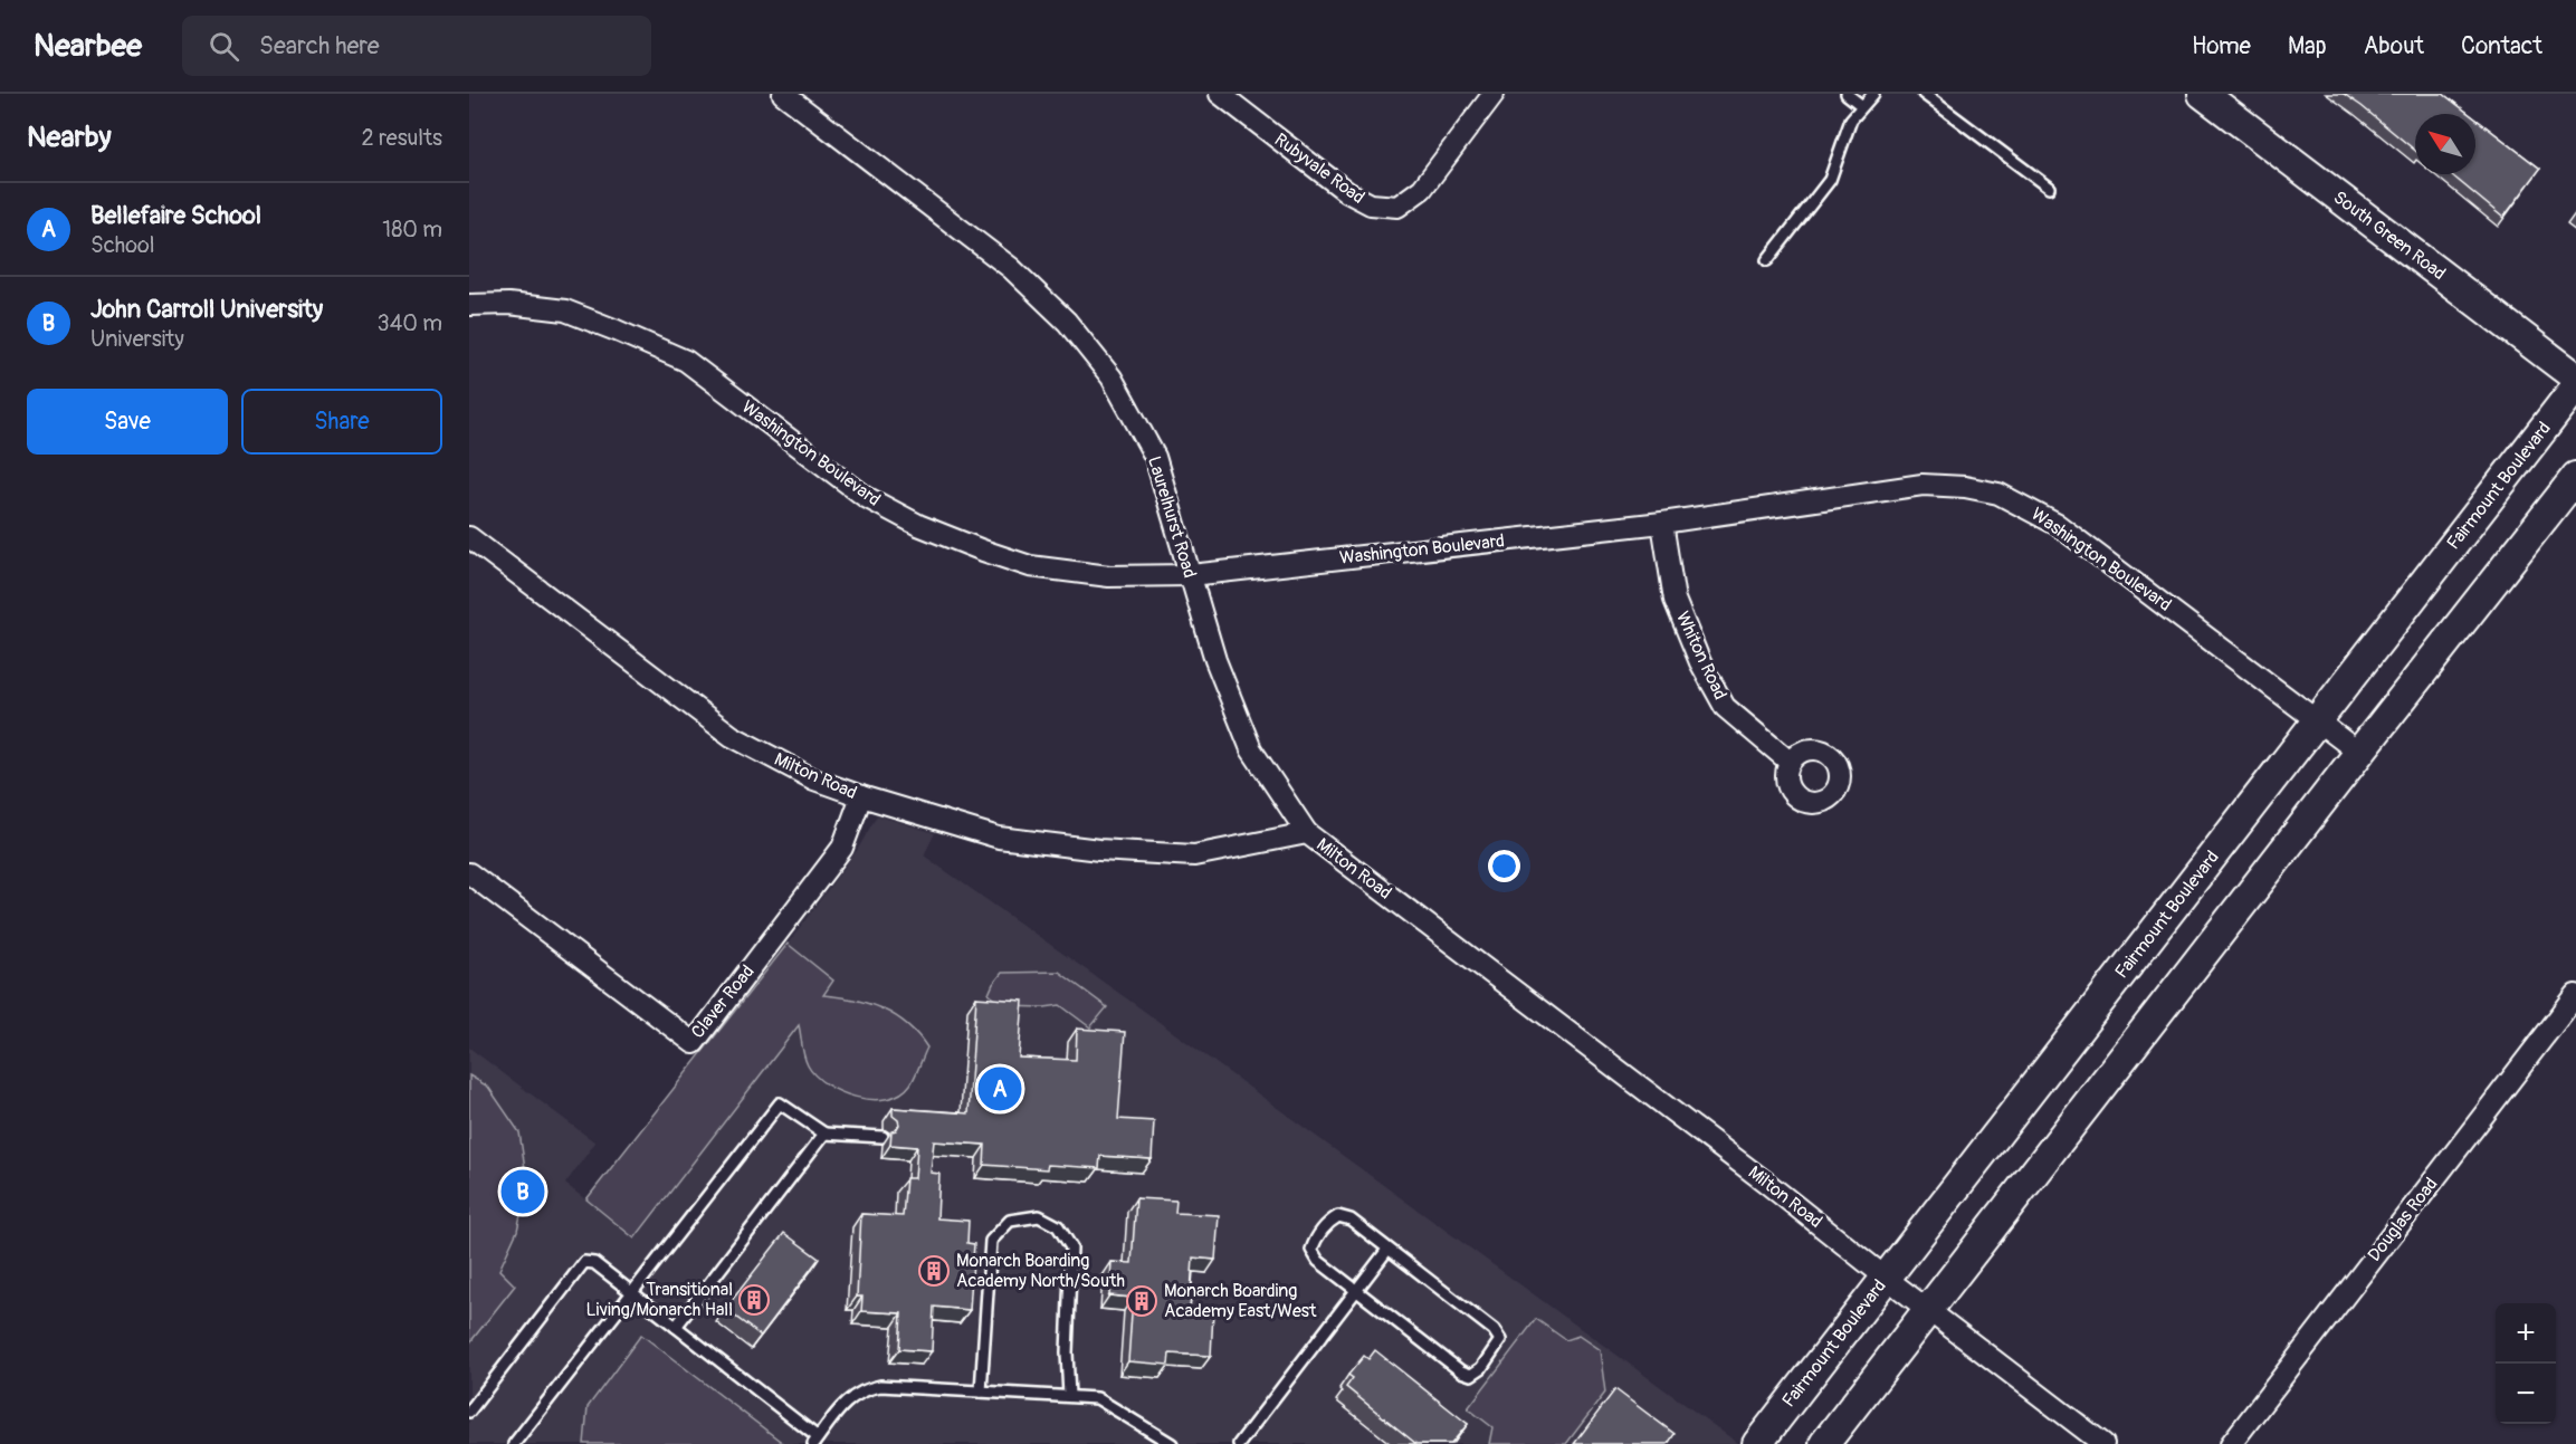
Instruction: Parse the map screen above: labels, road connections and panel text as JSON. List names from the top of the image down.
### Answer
{
  "streets": {
    "main road": ["South Green Road", "Fairmount Boulevard"],
    "street": [
      "Rubyvale Road",
      "Washington Boulevard",
      "Laurelhurst Road",
      "Whiton Road",
      "Milton Road",
      "Claver Road",
      "Douglas Road"
    ]
  },
  "crossings": [
    ["Washington Boulevard", "Fairmount Boulevard"],
    ["Washington Boulevard", "Laurelhurst Road"],
    ["Washington Boulevard", "Whiton Road"],
    ["Fairmount Boulevard", "Milton Road"],
    ["Laurelhurst Road", "Milton Road"],
    ["Milton Road", "Claver Road"]
  ],
  "places": {
    "building": ["Monarch Boarding Academy North/South", "Transitional Living/Monarch Hall", "Monarch Boarding Academy East/West"]
  },
  "north": "top left",
  "page": {
    "header": "Nearbee",
    "search": "Search here",
    "nav": [
      "Home",
      "Map",
      "About",
      "Contact"
    ],
    "heading": ["Nearby", "2 results"],
    "list": [
      {
        "mark": "A",
        "name": "Bellefaire School",
        "note": "School",
        "value": "180 m"
      },
      {
        "mark": "B",
        "name": "John Carroll University",
        "note": "University",
        "value": "340 m"
      }
    ],
    "buttons": ["Save", "Share"],
    "pins": ["A", "B"],
    "map_buttons": ["+", "−"]
  }
}
